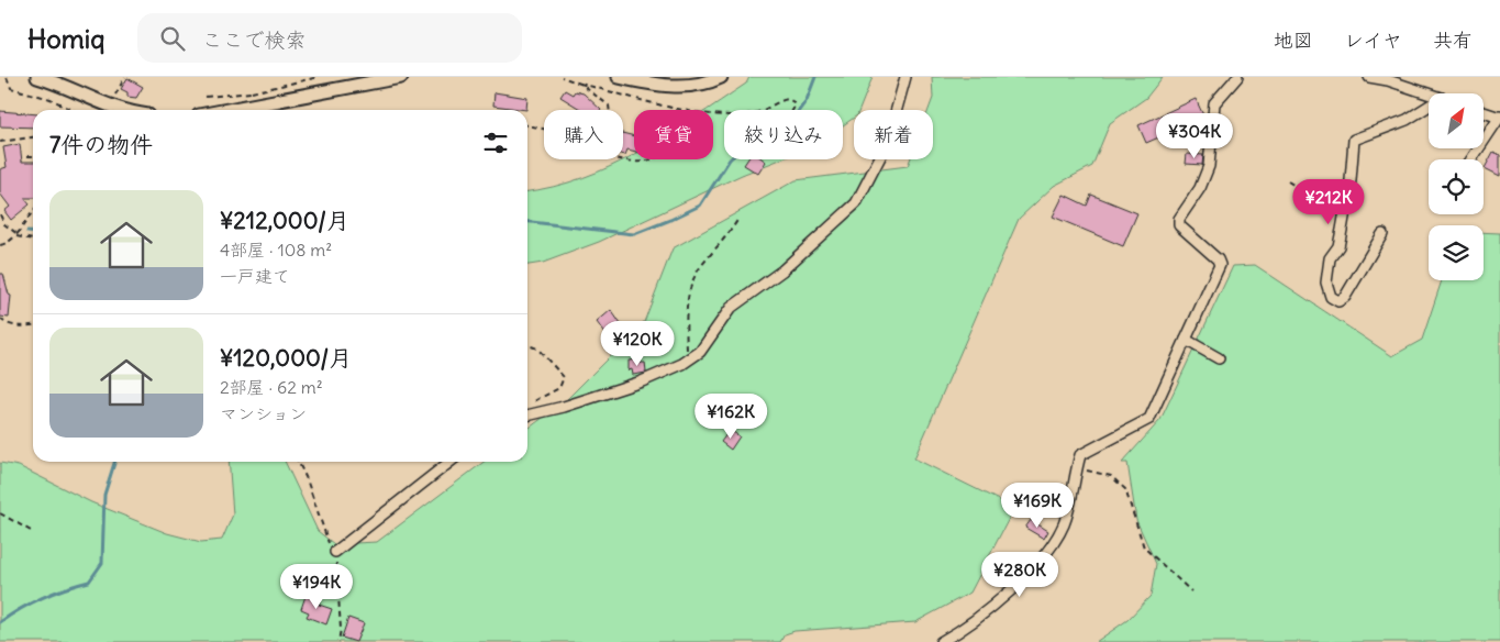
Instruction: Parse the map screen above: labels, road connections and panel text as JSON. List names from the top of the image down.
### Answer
{
  "north": "top right",
  "page": {
    "header": "Homiq",
    "search": "ここで検索",
    "nav": ["地図", "レイヤ", "共有"],
    "chip": [
      "購入",
      "賃貸",
      "絞り込み",
      "新着"
    ],
    "heading": "7件の物件",
    "price": [
      "¥304K",
      "¥212K",
      "¥120K",
      "¥162K",
      "¥169K",
      "¥280K",
      "¥194K"
    ],
    "list": [
      {
        "name": "¥212,000/月",
        "note": "4部屋 · 108 m² · 一戸建て"
      },
      {
        "name": "¥120,000/月",
        "note": "2部屋 · 62 m² · マンション"
      }
    ]
  }
}
